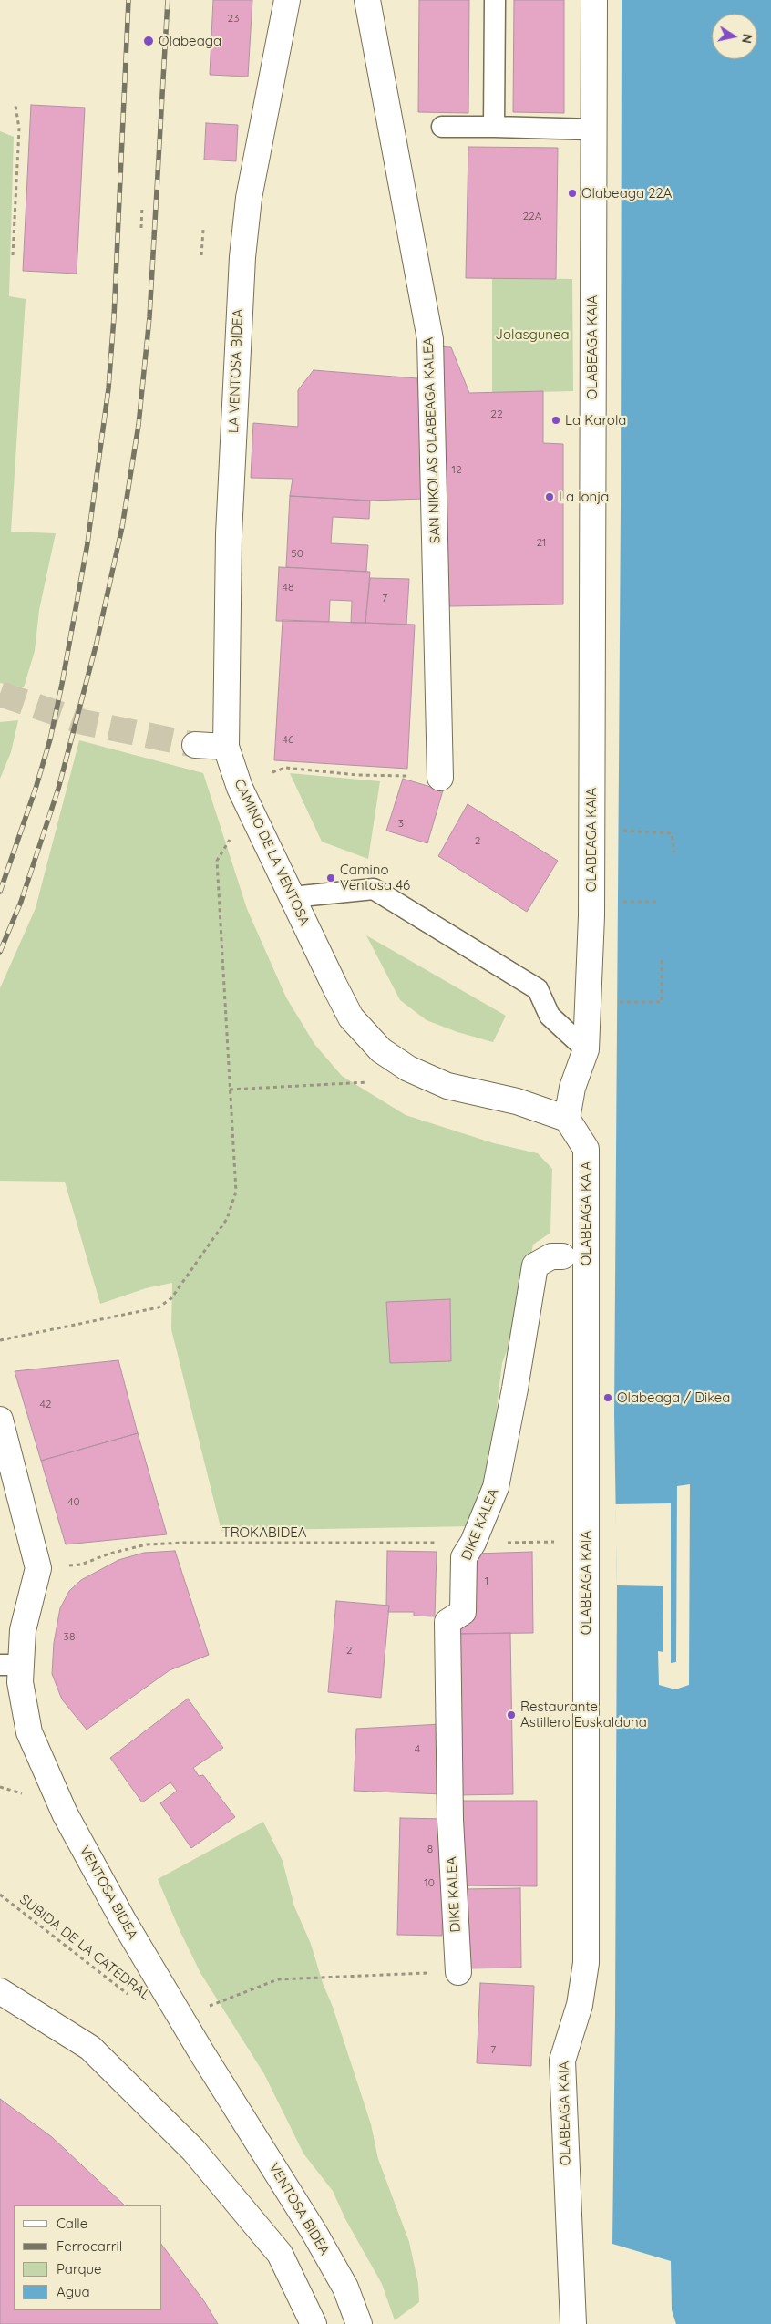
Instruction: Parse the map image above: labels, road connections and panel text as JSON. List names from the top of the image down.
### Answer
{
  "streets": {
    "street": [
      "OLABEAGA KAIA",
      "LA VENTOSA BIDEA",
      "SAN NIKOLAS OLABEAGA KALEA",
      "CAMINO DE LA VENTOSA",
      "DIKE KALEA",
      "VENTOSA BIDEA"
    ],
    "path": ["TROKABIDEA", "SUBIDA DE LA CATEDRAL"]
  },
  "crossings": [
    ["OLABEAGA KAIA", "CAMINO DE LA VENTOSA"],
    ["LA VENTOSA BIDEA", "CAMINO DE LA VENTOSA"],
    ["DIKE KALEA", "TROKABIDEA"]
  ],
  "parks": ["Jolasgunea"],
  "places": [
    "Olabeaga",
    "Olabeaga 22A",
    "La Karola",
    "La lonja",
    "Camino Ventosa 46",
    "Olabeaga / Dikea",
    "Restaurante Astillero Euskalduna"
  ],
  "house_numbers": [
    "23",
    "22A",
    "22",
    "12",
    "21",
    "50",
    "48",
    "7",
    "46",
    "3",
    "2",
    "42",
    "40",
    "1",
    "38",
    "2",
    "4",
    "8",
    "10",
    "7"
  ],
  "legend": [
    "Calle",
    "Ferrocarril",
    "Parque",
    "Agua"
  ],
  "north": "right"
}
